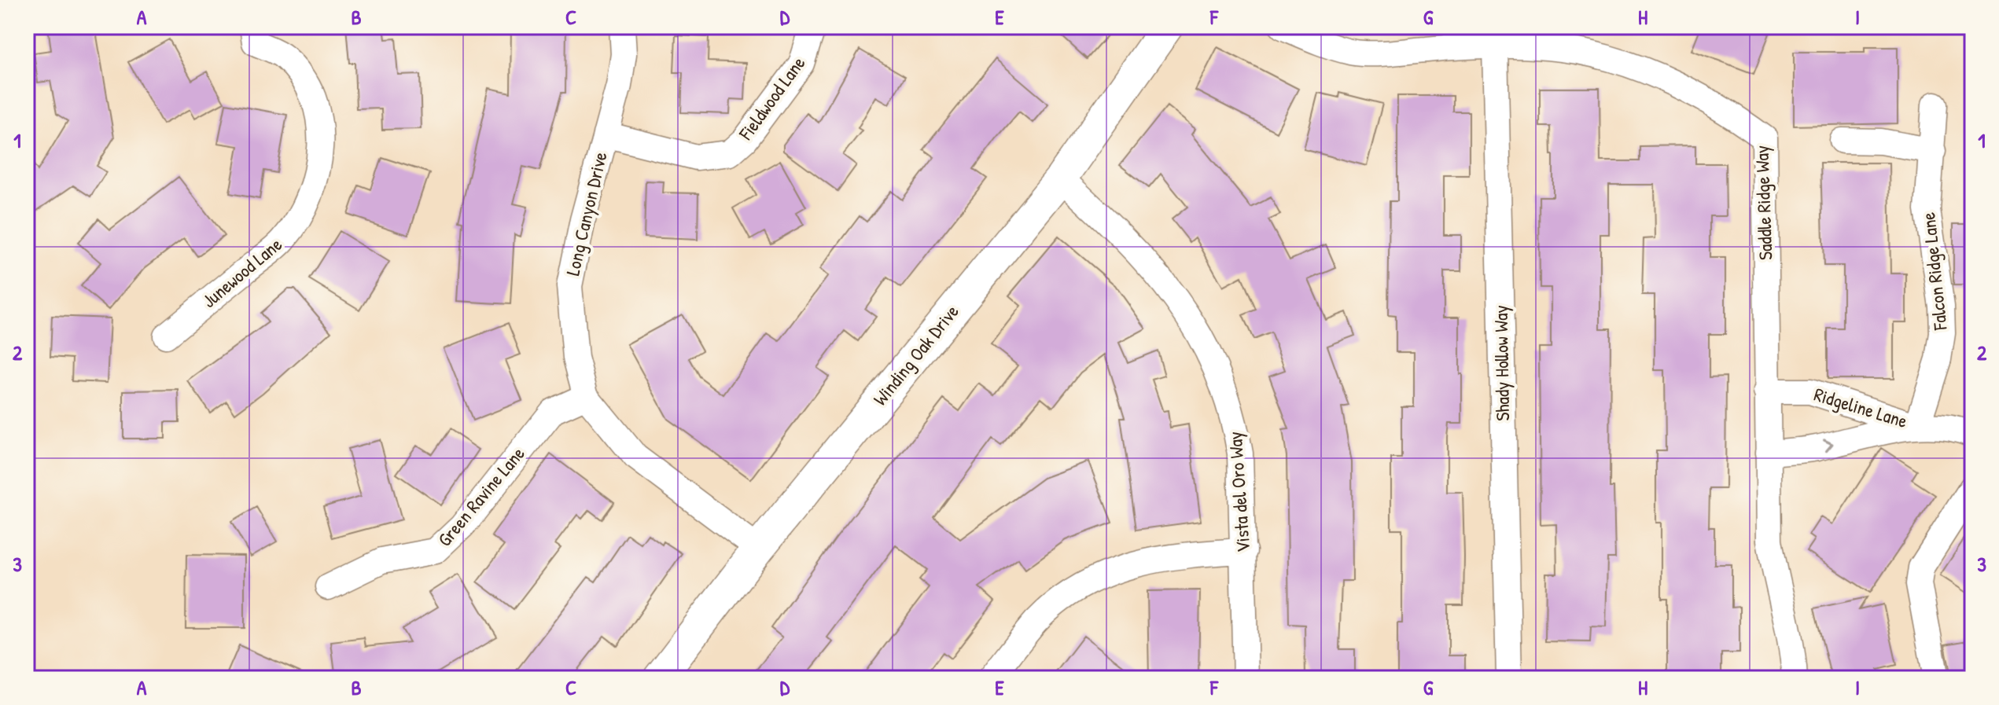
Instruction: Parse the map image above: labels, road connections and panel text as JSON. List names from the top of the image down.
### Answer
{
  "streets": {
    "street": [
      "Fieldwood Lane",
      "Saddle Ridge Way",
      "Long Canyon Drive",
      "Falcon Ridge Lane",
      "Junewood Lane",
      "Winding Oak Drive",
      "Shady Hollow Way",
      "Ridgeline Lane",
      "Vista del Oro Way",
      "Green Ravine Lane"
    ]
  },
  "crossings": [
    ["Fieldwood Lane", "Long Canyon Drive"],
    ["Saddle Ridge Way", "Shady Hollow Way"],
    ["Saddle Ridge Way", "Ridgeline Lane"],
    ["Long Canyon Drive", "Winding Oak Drive"],
    ["Long Canyon Drive", "Green Ravine Lane"],
    ["Falcon Ridge Lane", "Ridgeline Lane"],
    ["Winding Oak Drive", "Vista del Oro Way"]
  ],
  "grid": {
    "columns": [
      "A",
      "B",
      "C",
      "D",
      "E",
      "F",
      "G",
      "H",
      "I"
    ],
    "rows": ["1", "2", "3"]
  }
}
